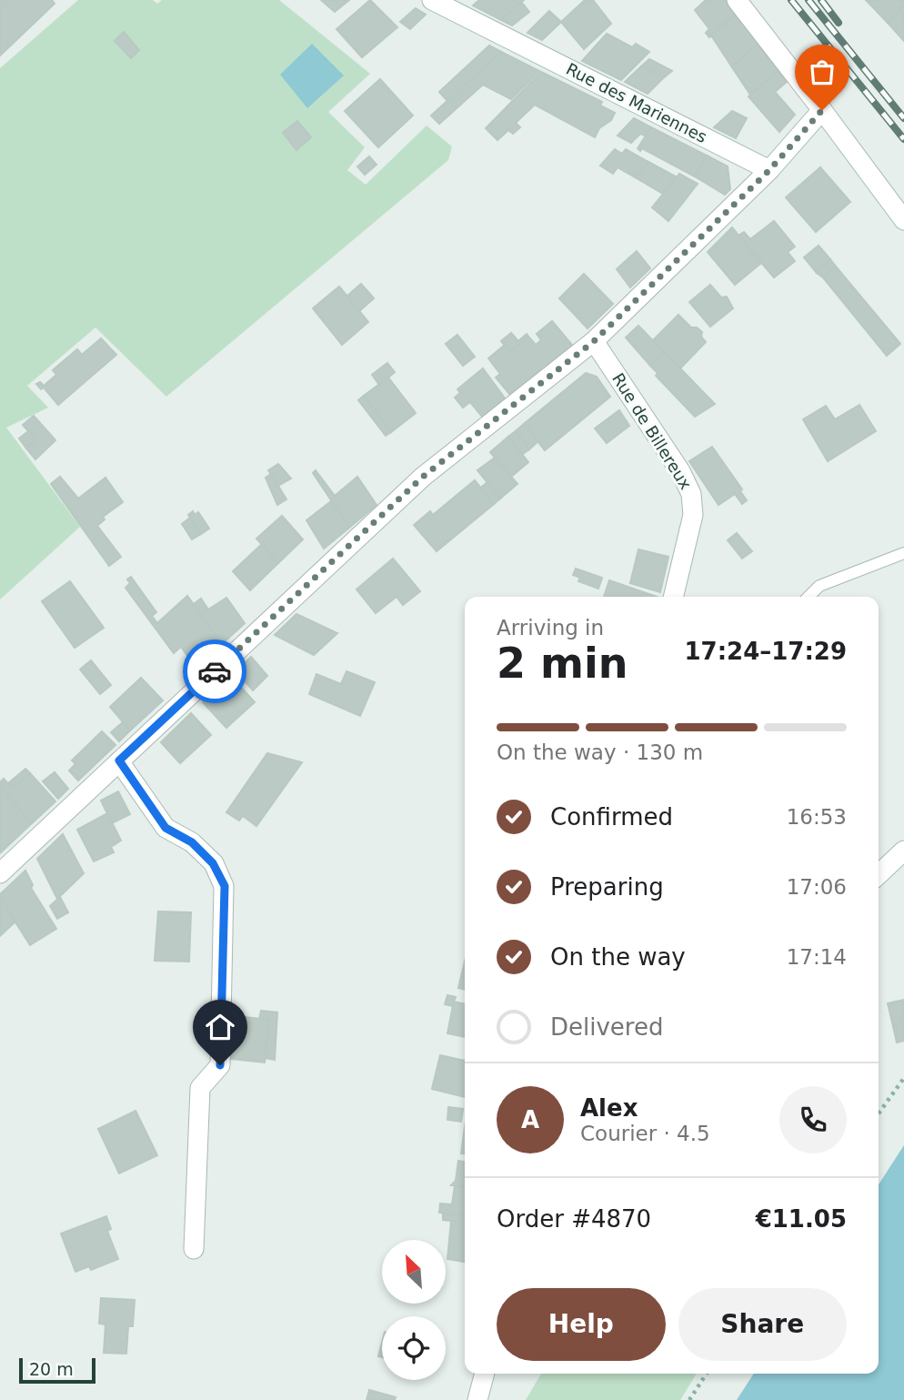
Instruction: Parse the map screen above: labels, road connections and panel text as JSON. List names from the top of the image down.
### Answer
{
  "streets": {
    "street": ["Rue des Mariennes", "Rue de Billereux"]
  },
  "scale_bar": "20 m",
  "north": "top left",
  "page": {
    "heading": ["2 min", "Arriving in", "17:24–17:29"],
    "panel": [
      "Alex",
      "Courier · 4.5",
      "Order #4870",
      "€11.05"
    ],
    "bar": "On the way · 130 m",
    "list": [
      ["Confirmed", "16:53"],
      ["Preparing", "17:06"],
      ["On the way", "17:14"],
      "Delivered"
    ],
    "round": "A",
    "buttons": ["Help", "Share"],
    "scale": "20 m"
  }
}
